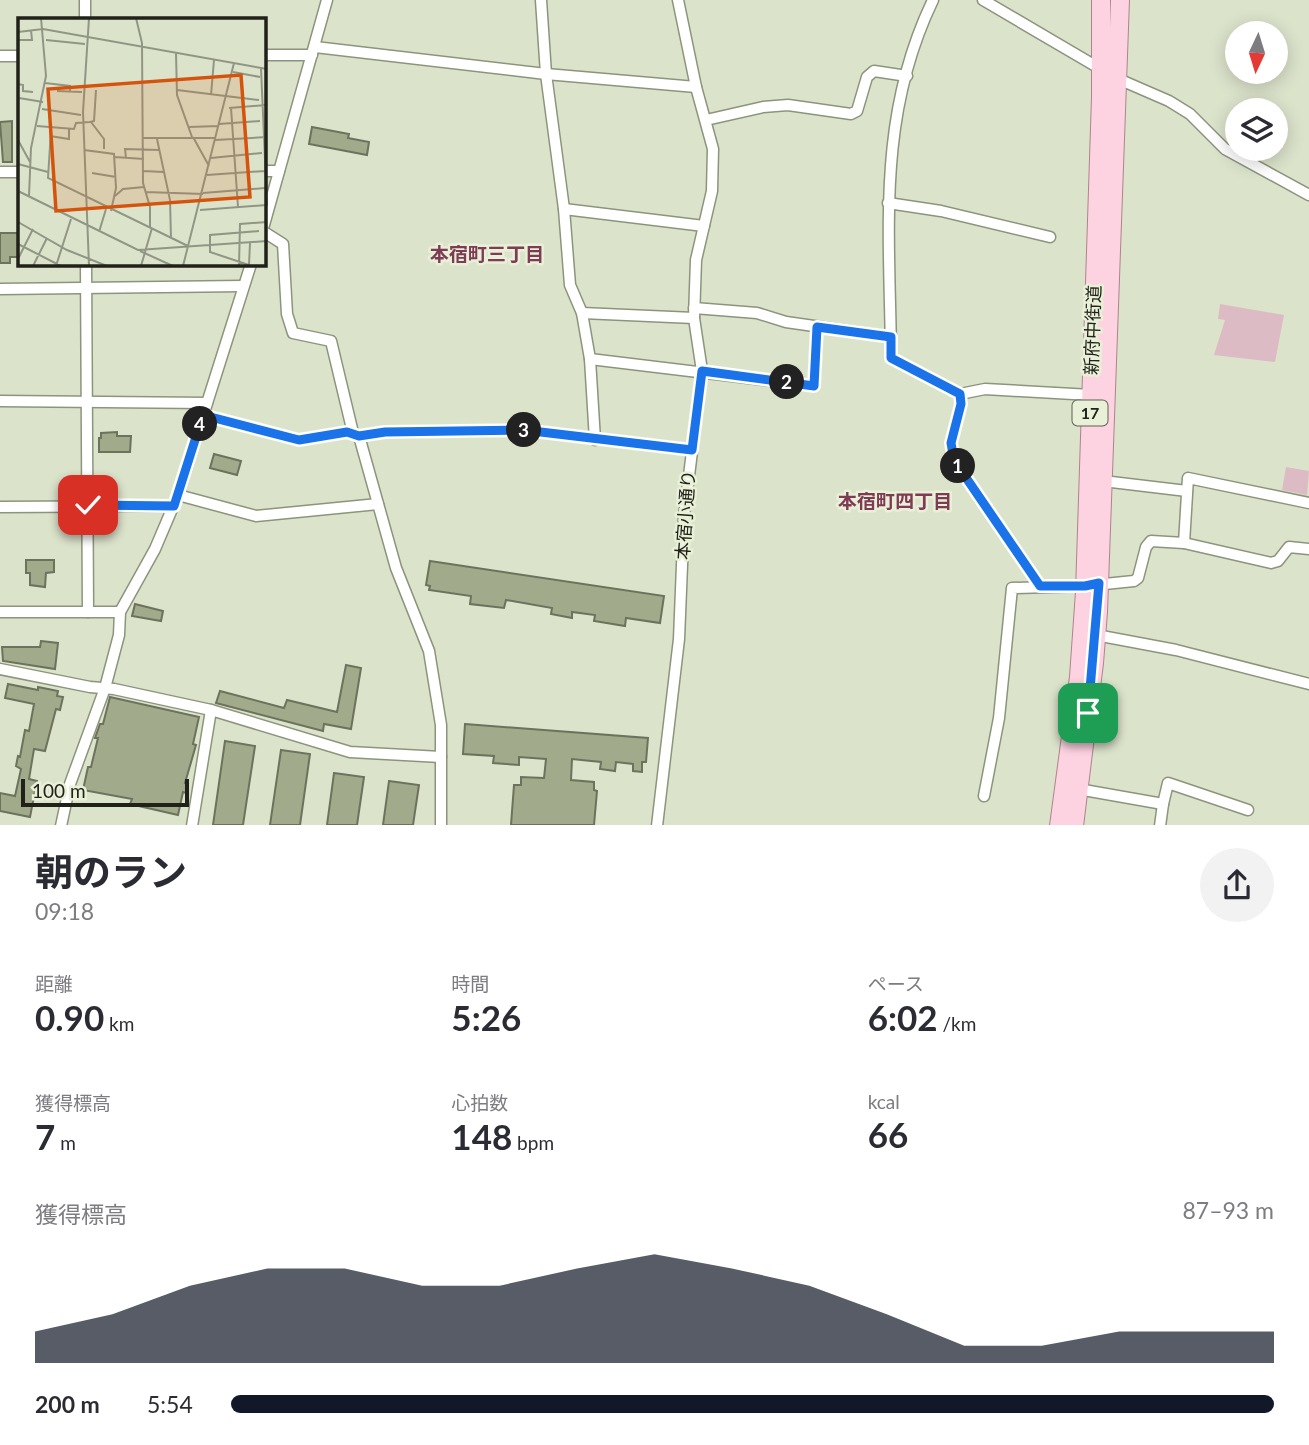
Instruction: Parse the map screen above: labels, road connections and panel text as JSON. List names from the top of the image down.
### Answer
{
  "streets": {
    "main road": ["新府中街道", "17"],
    "street": ["本宿小通り"]
  },
  "districts": ["本宿町三丁目", "本宿町四丁目"],
  "scale_bar": "100 m",
  "north": "bottom",
  "page": {
    "pins": [
      "2",
      "4",
      "3",
      "1"
    ],
    "scale": "100 m",
    "heading": ["朝のラン", "09:18"],
    "stats": [
      ["距離", "0.90 km"],
      ["時間", "5:26"],
      ["ペース", "6:02 /km"],
      ["獲得標高", "7 m"],
      ["心拍数", "148 bpm"],
      ["kcal", "66"]
    ],
    "chart": ["獲得標高", "87–93 m"],
    "list": [
      {
        "name": "200 m",
        "note": "5:54"
      }
    ]
  }
}
